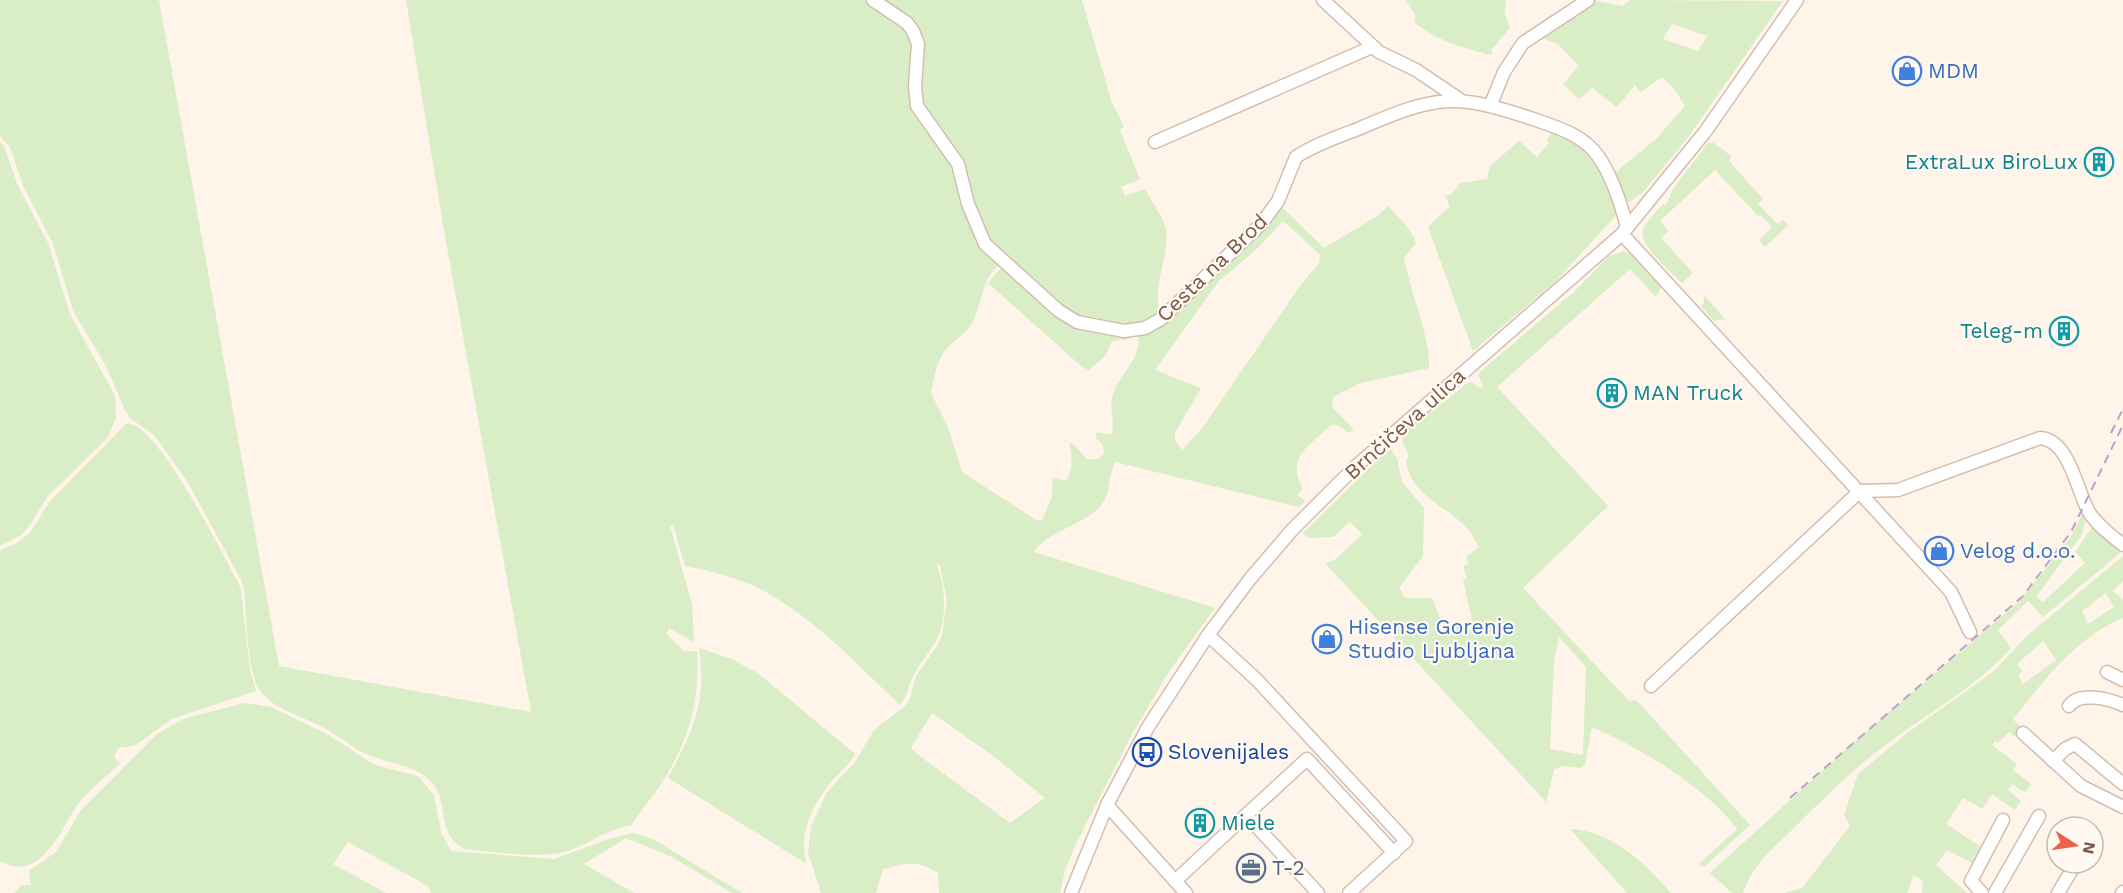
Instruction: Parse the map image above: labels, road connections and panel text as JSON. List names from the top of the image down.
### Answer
{
  "streets": {
    "street": ["Cesta na Brod", "Brnčičeva ulica"]
  },
  "crossings": [
    ["Cesta na Brod", "Brnčičeva ulica"]
  ],
  "places": {
    "shop": ["MDM", "Velog d.o.o.", "Hisense Gorenje Studio Ljubljana"],
    "building": [
      "ExtraLux BiroLux",
      "Teleg-m",
      "MAN Truck",
      "Miele"
    ],
    "bus stop": ["Slovenijales"],
    "office": ["T-2"]
  },
  "north": "right"
}
